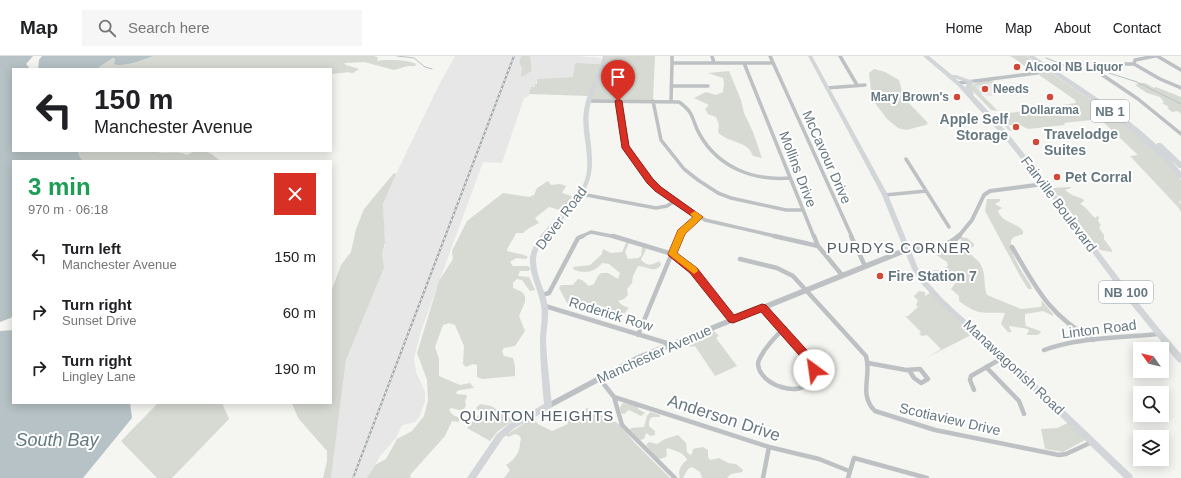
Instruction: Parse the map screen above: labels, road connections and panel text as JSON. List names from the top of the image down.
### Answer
{
  "streets": {
    "highway": ["NB 1"],
    "main road": [
      "Fairville Boulevard",
      "Dever Road",
      "NB 100",
      "Manchester Avenue",
      "Manawagonish Road"
    ],
    "street": [
      "McCavour Drive",
      "Mollins Drive",
      "Roderick Row",
      "Linton Road",
      "Anderson Drive",
      "Scotiaview Drive"
    ]
  },
  "crossings": [
    ["McCavour Drive", "Manchester Avenue"],
    ["Mollins Drive", "Manchester Avenue"],
    ["Fairville Boulevard", "Linton Road"],
    ["Fairville Boulevard", "Manchester Avenue"],
    ["Dever Road", "Roderick Row"],
    ["Dever Road", "Manchester Avenue"],
    ["Roderick Row", "Manchester Avenue"],
    ["Manchester Avenue", "Manawagonish Road"],
    ["Manawagonish Road", "Scotiaview Drive"]
  ],
  "districts": ["PURDYS CORNER", "QUINTON HEIGHTS"],
  "water": ["South Bay"],
  "places": [
    "Alcool NB Liquor",
    "Needs",
    "Mary Brown's",
    "Dollarama",
    "Apple Self Storage",
    "Travelodge Suites",
    "Pet Corral",
    "Fire Station 7"
  ],
  "north": "top left",
  "page": {
    "header": "Map",
    "search": "Search here",
    "nav": [
      "Home",
      "Map",
      "About",
      "Contact"
    ],
    "turn": ["150 m", "Manchester Avenue"],
    "heading": ["3 min", "970 m · 06:18"],
    "list": [
      {
        "name": "Turn left",
        "note": "Manchester Avenue",
        "value": "150 m"
      },
      {
        "name": "Turn right",
        "note": "Sunset Drive",
        "value": "60 m"
      },
      {
        "name": "Turn right",
        "note": "Lingley Lane",
        "value": "190 m"
      }
    ]
  }
}
